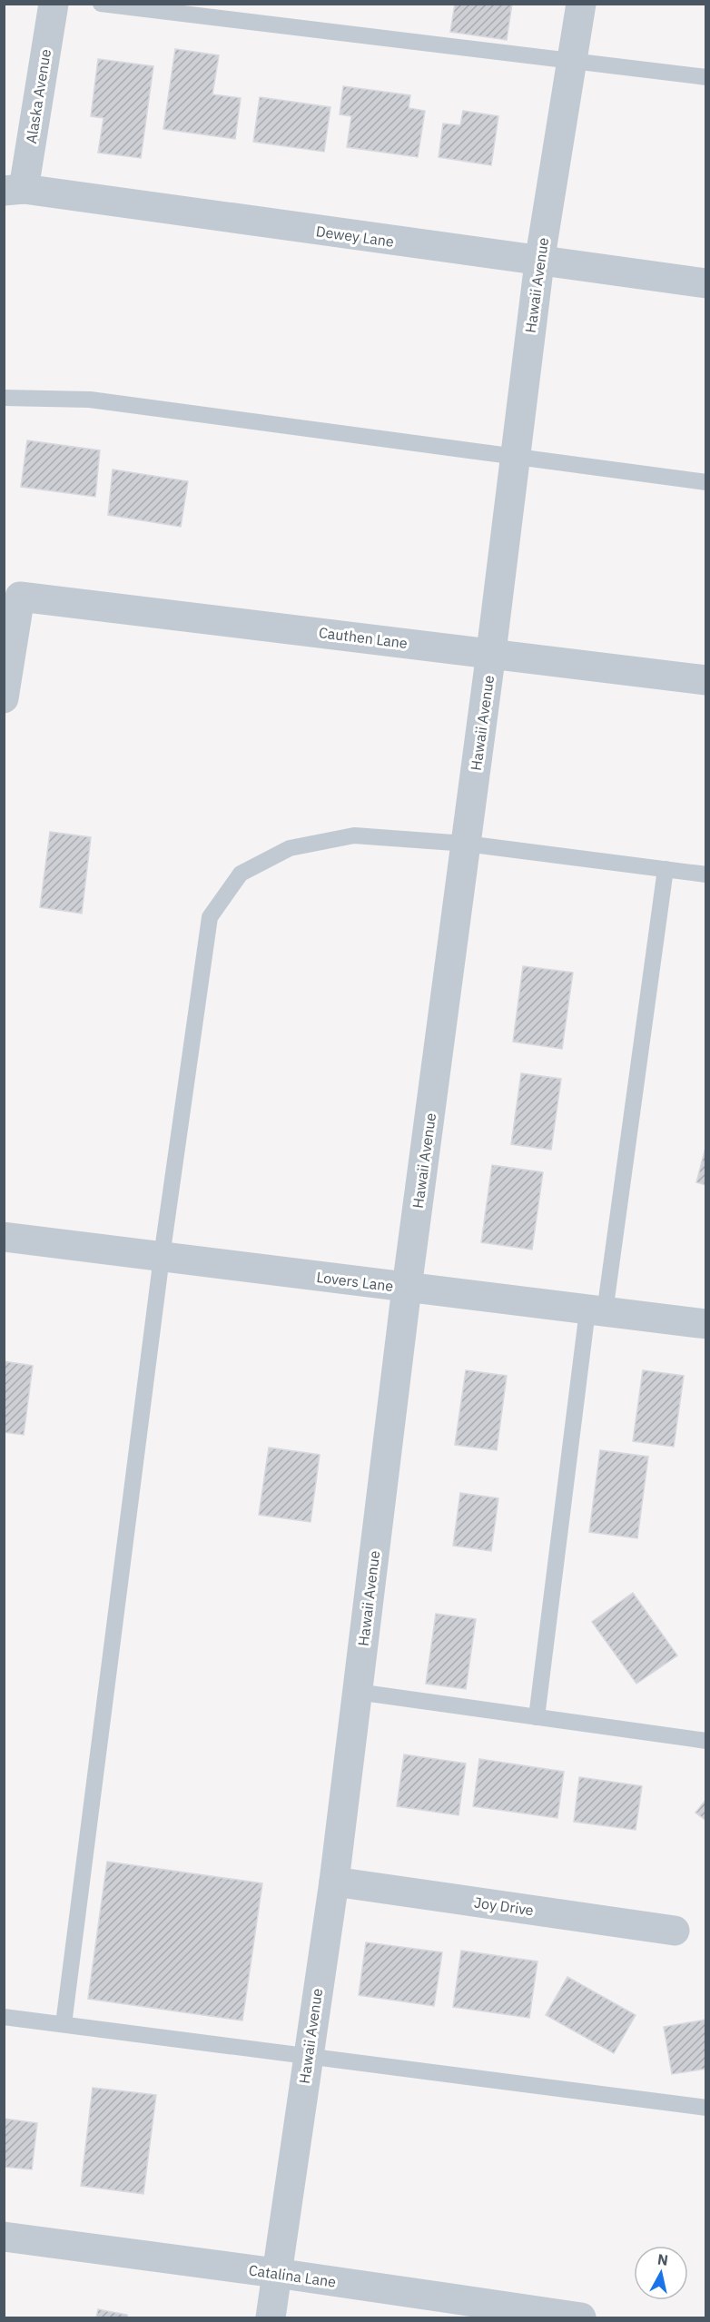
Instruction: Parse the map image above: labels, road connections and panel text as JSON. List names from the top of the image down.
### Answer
{
  "streets": {
    "street": [
      "Alaska Avenue",
      "Dewey Lane",
      "Hawaii Avenue",
      "Cauthen Lane",
      "Lovers Lane",
      "Joy Drive",
      "Catalina Lane"
    ]
  },
  "crossings": [
    ["Alaska Avenue", "Dewey Lane"],
    ["Dewey Lane", "Hawaii Avenue"],
    ["Hawaii Avenue", "Cauthen Lane"],
    ["Hawaii Avenue", "Lovers Lane"],
    ["Hawaii Avenue", "Joy Drive"],
    ["Hawaii Avenue", "Catalina Lane"]
  ],
  "north": "top"
}
